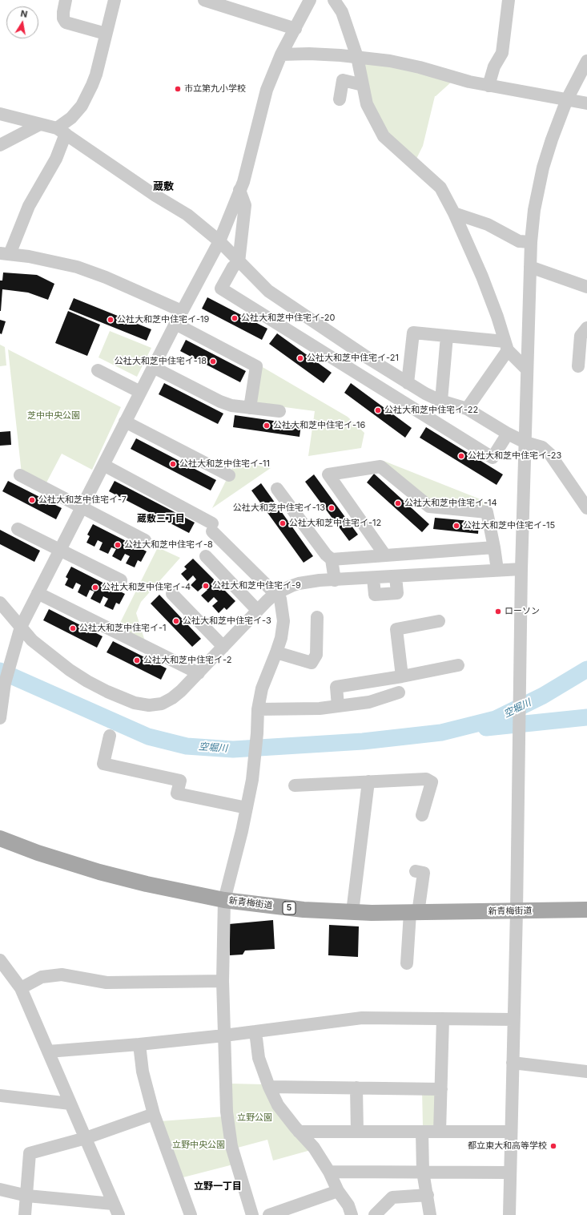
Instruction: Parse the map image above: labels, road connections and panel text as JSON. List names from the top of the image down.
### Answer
{
  "streets": {
    "main road": ["新青梅街道", "5"]
  },
  "districts": ["蔵敷", "蔵敷三丁目", "立野一丁目"],
  "water": ["空堀川"],
  "parks": ["芝中中央公園", "立野公園", "立野中央公園"],
  "places": [
    "市立第九小学校",
    "公社大和芝中住宅イ-20",
    "公社大和芝中住宅イ-19",
    "公社大和芝中住宅イ-21",
    "公社大和芝中住宅イ-18",
    "公社大和芝中住宅イ-22",
    "公社大和芝中住宅イ-16",
    "公社大和芝中住宅イ-23",
    "公社大和芝中住宅イ-11",
    "公社大和芝中住宅イ-7",
    "公社大和芝中住宅イ-14",
    "公社大和芝中住宅イ-13",
    "公社大和芝中住宅イ-12",
    "公社大和芝中住宅イ-15",
    "公社大和芝中住宅イ-8",
    "公社大和芝中住宅イ-9",
    "公社大和芝中住宅イ-4",
    "ローソン",
    "公社大和芝中住宅イ-3",
    "公社大和芝中住宅イ-1",
    "公社大和芝中住宅イ-2",
    "都立東大和高等学校"
  ],
  "north": "top"
}
